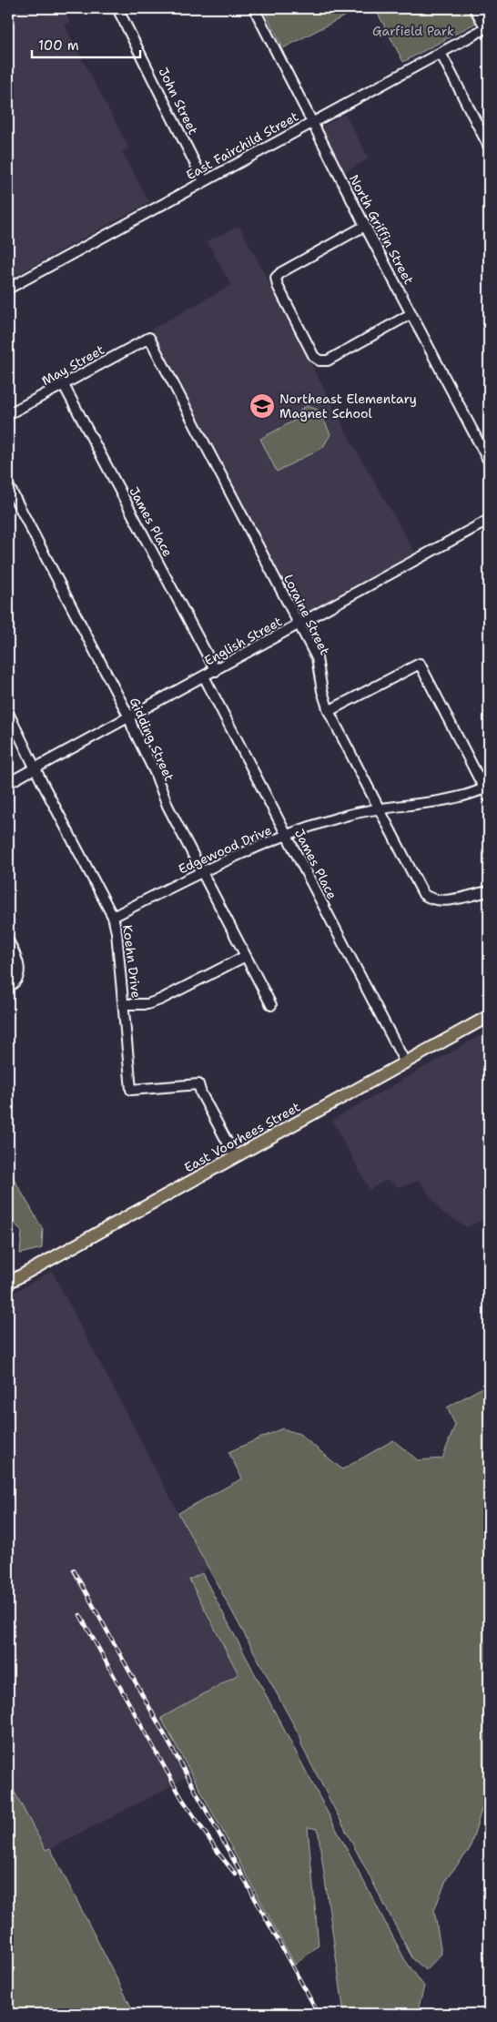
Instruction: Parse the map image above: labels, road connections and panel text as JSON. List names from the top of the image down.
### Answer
{
  "streets": {
    "main road": ["East Voorhees Street"],
    "street": [
      "John Street",
      "East Fairchild Street",
      "North Griffin Street",
      "May Street",
      "James Place",
      "Loraine Street",
      "English Street",
      "Gidding Street",
      "Edgewood Drive",
      "Koehn Drive"
    ]
  },
  "crossings": [
    ["John Street", "East Fairchild Street"],
    ["East Fairchild Street", "North Griffin Street"],
    ["May Street", "James Place"],
    ["May Street", "Loraine Street"],
    ["James Place", "English Street"],
    ["James Place", "Edgewood Drive"],
    ["James Place", "East Voorhees Street"],
    ["Loraine Street", "English Street"],
    ["Loraine Street", "Edgewood Drive"],
    ["English Street", "Gidding Street"],
    ["English Street", "Koehn Drive"],
    ["Gidding Street", "Edgewood Drive"],
    ["Edgewood Drive", "Koehn Drive"],
    ["Koehn Drive", "East Voorhees Street"]
  ],
  "parks": ["Garfield Park"],
  "places": {
    "school or university": ["Northeast Elementary Magnet School"]
  },
  "scale_bar": "100 m"
}
